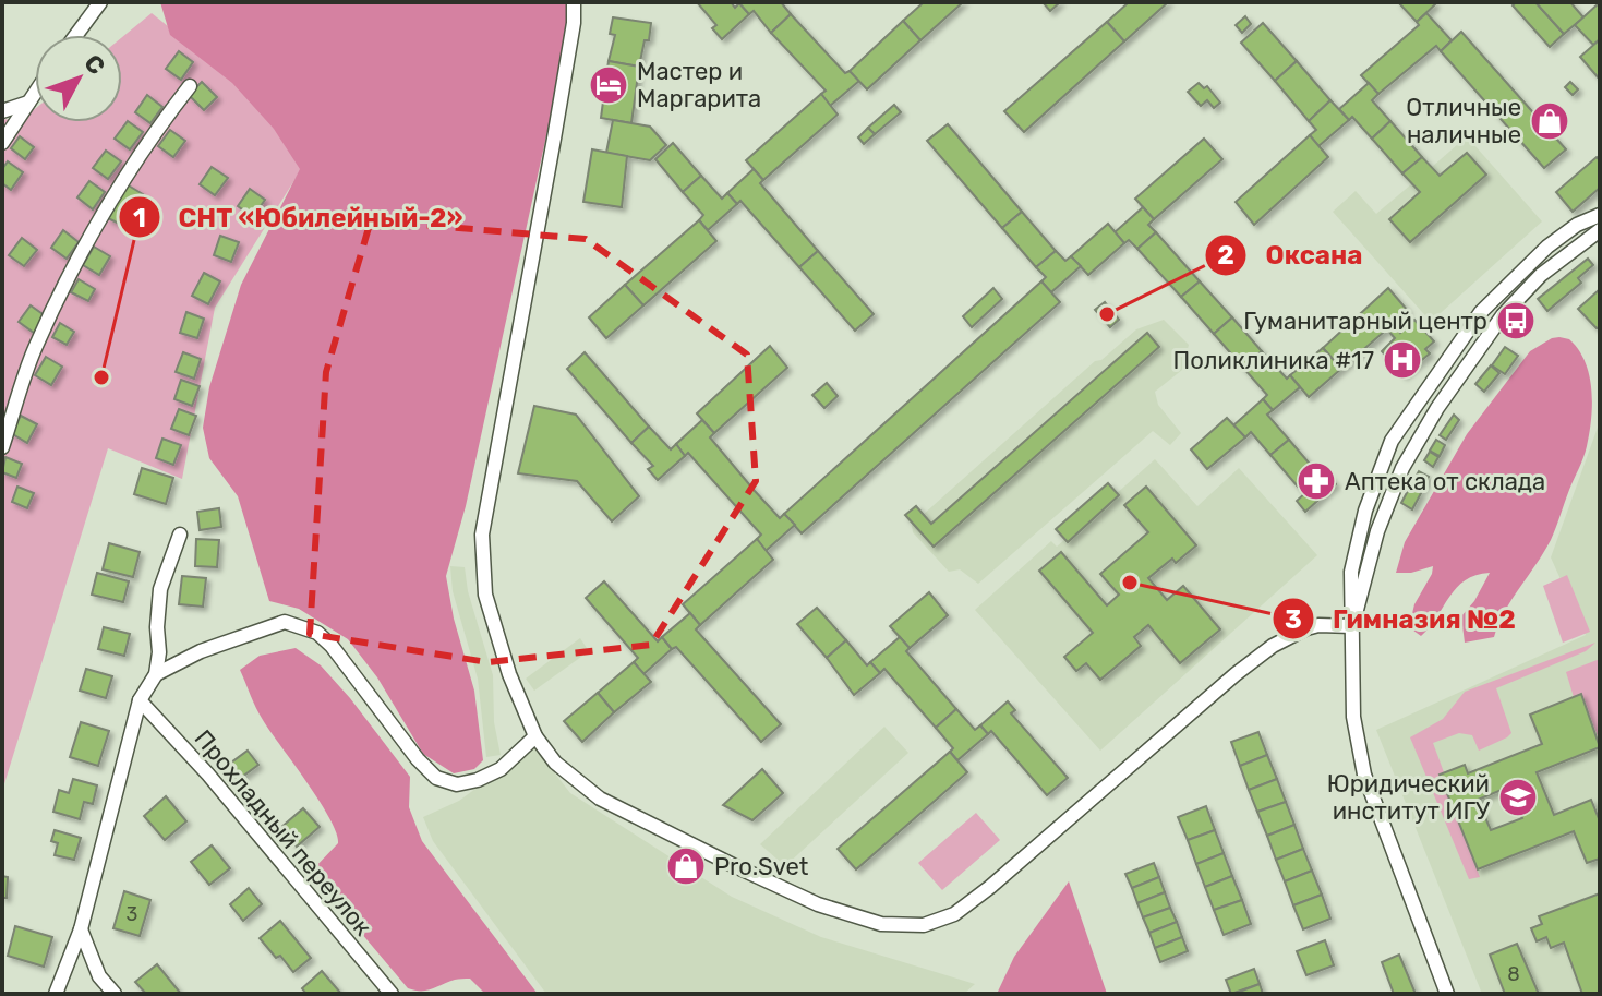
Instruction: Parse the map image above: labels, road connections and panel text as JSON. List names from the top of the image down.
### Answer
{
  "streets": {
    "street": ["Прохладный переулок"]
  },
  "places": {
    "hotel": ["Мастер и Маргарита"],
    "shop": ["Отличные наличные", "Pro.Svet"],
    "other": ["Оксана", "СНТ «Юбилейный-2»", "Гимназия №2"],
    "bus stop": ["Гуманитарный центр"],
    "hospital": ["Поликлиника #17"],
    "pharmacy": ["Аптека от склада"],
    "school or university": ["Юридический институт ИГУ"]
  },
  "house_numbers": ["3", "8"],
  "north": "top right"
}
